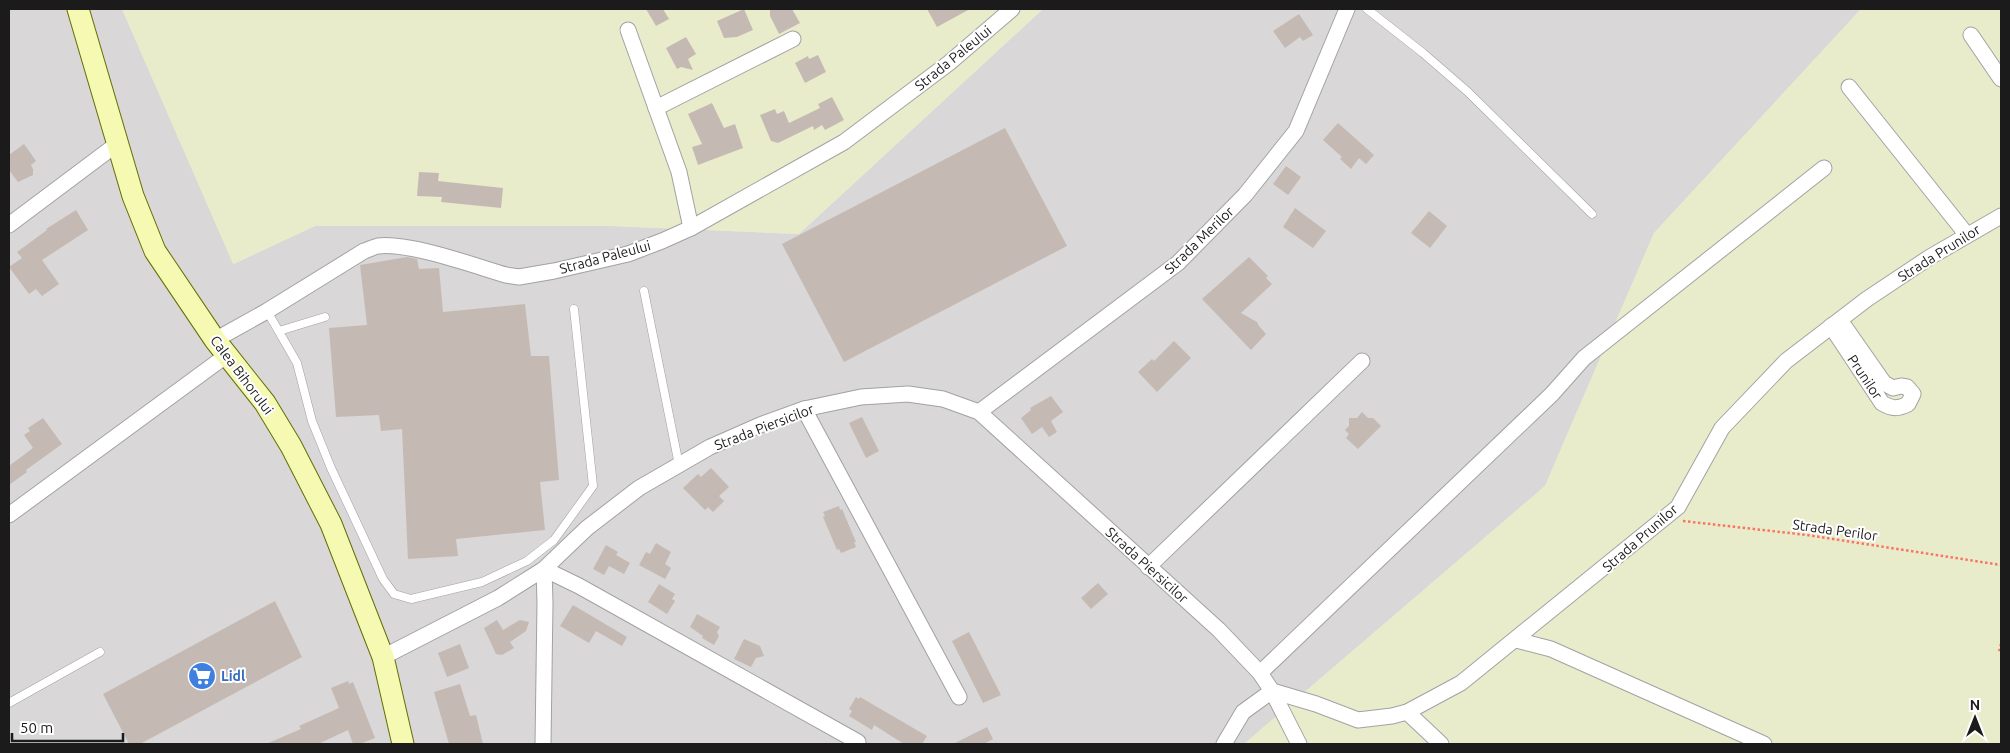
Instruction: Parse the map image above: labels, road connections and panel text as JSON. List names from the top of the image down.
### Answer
{
  "streets": {
    "main road": ["Calea Bihorului"],
    "street": [
      "Strada Paleului",
      "Strada Merilor",
      "Strada Prunilor",
      "Prunilor",
      "Strada Piersicilor"
    ],
    "path": ["Strada Perilor"]
  },
  "crossings": [
    ["Strada Paleului", "Calea Bihorului"],
    ["Strada Merilor", "Strada Piersicilor"],
    ["Strada Prunilor", "Prunilor"],
    ["Strada Prunilor", "Strada Piersicilor"],
    ["Strada Prunilor", "Strada Perilor"],
    ["Calea Bihorului", "Strada Piersicilor"]
  ],
  "places": {
    "supermarket": ["Lidl"]
  },
  "scale_bar": "50 m",
  "north": "top"
}
